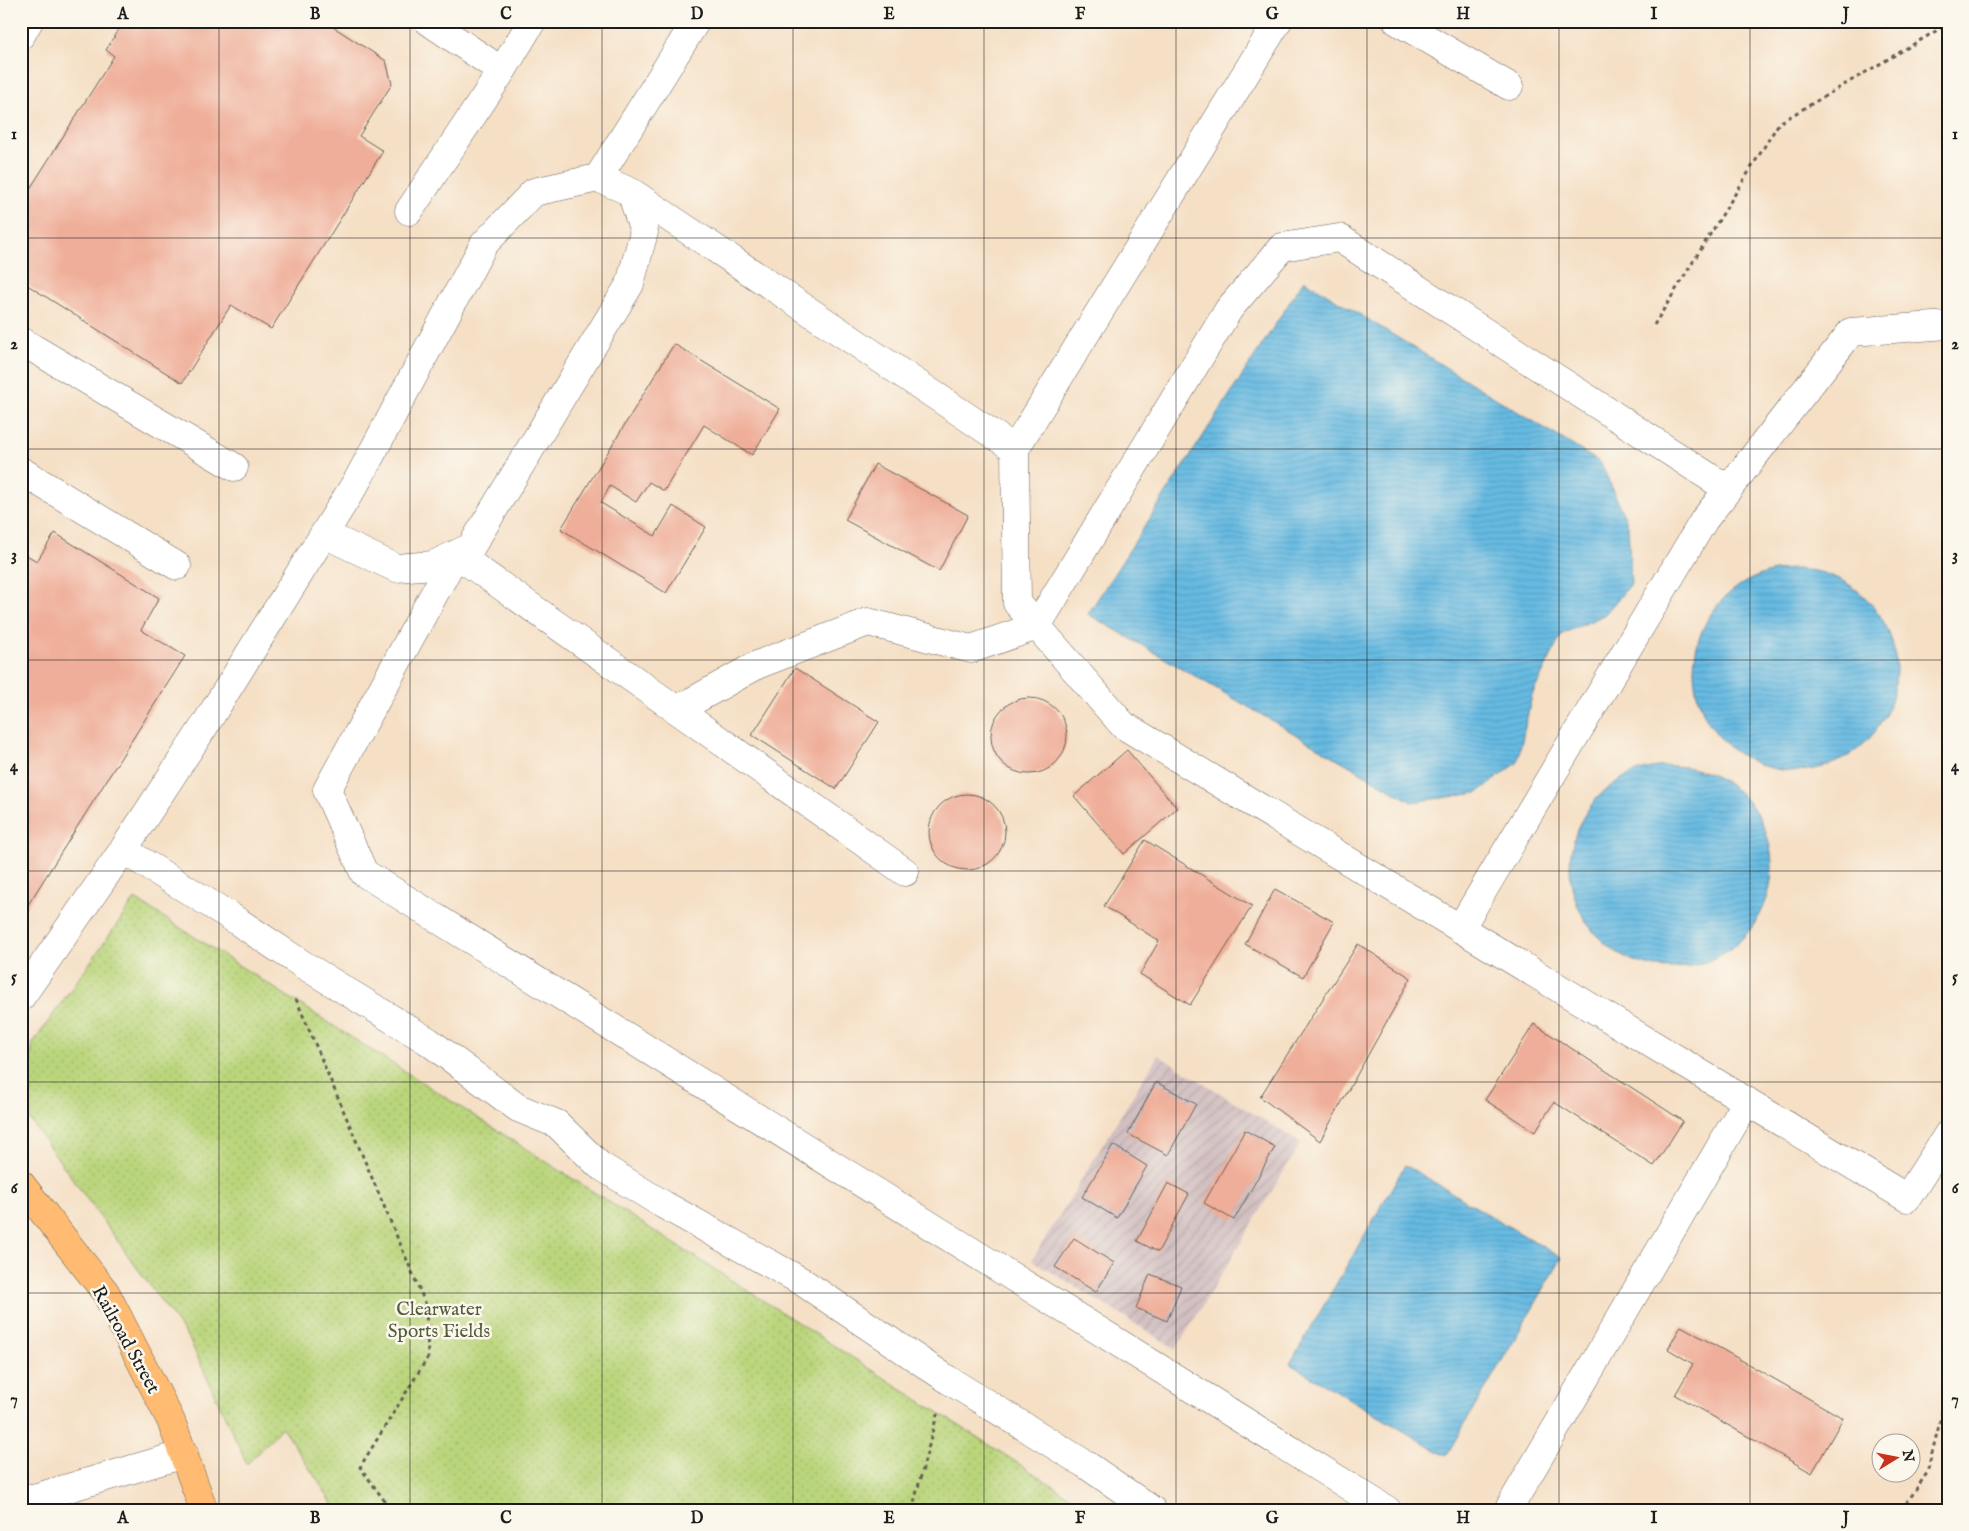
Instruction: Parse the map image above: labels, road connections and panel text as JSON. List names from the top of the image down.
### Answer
{
  "streets": {
    "main road": ["Railroad Street"]
  },
  "parks": ["Clearwater Sports Fields"],
  "north": "right",
  "grid": {
    "columns": [
      "A",
      "B",
      "C",
      "D",
      "E",
      "F",
      "G",
      "H",
      "I",
      "J"
    ],
    "rows": [
      "1",
      "2",
      "3",
      "4",
      "5",
      "6",
      "7"
    ]
  }
}
